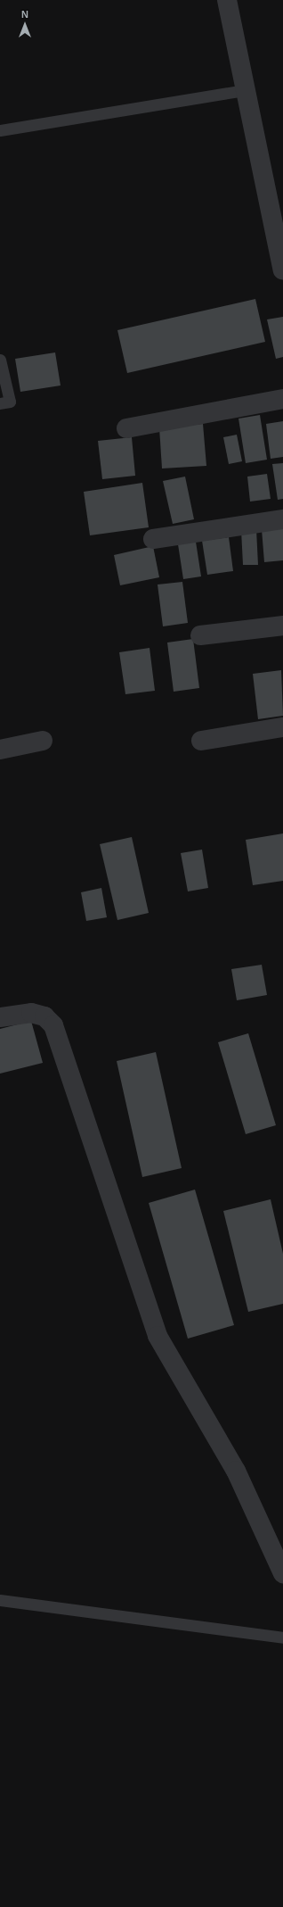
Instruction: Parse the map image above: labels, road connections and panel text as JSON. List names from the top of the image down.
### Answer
{
  "north": "top"
}
